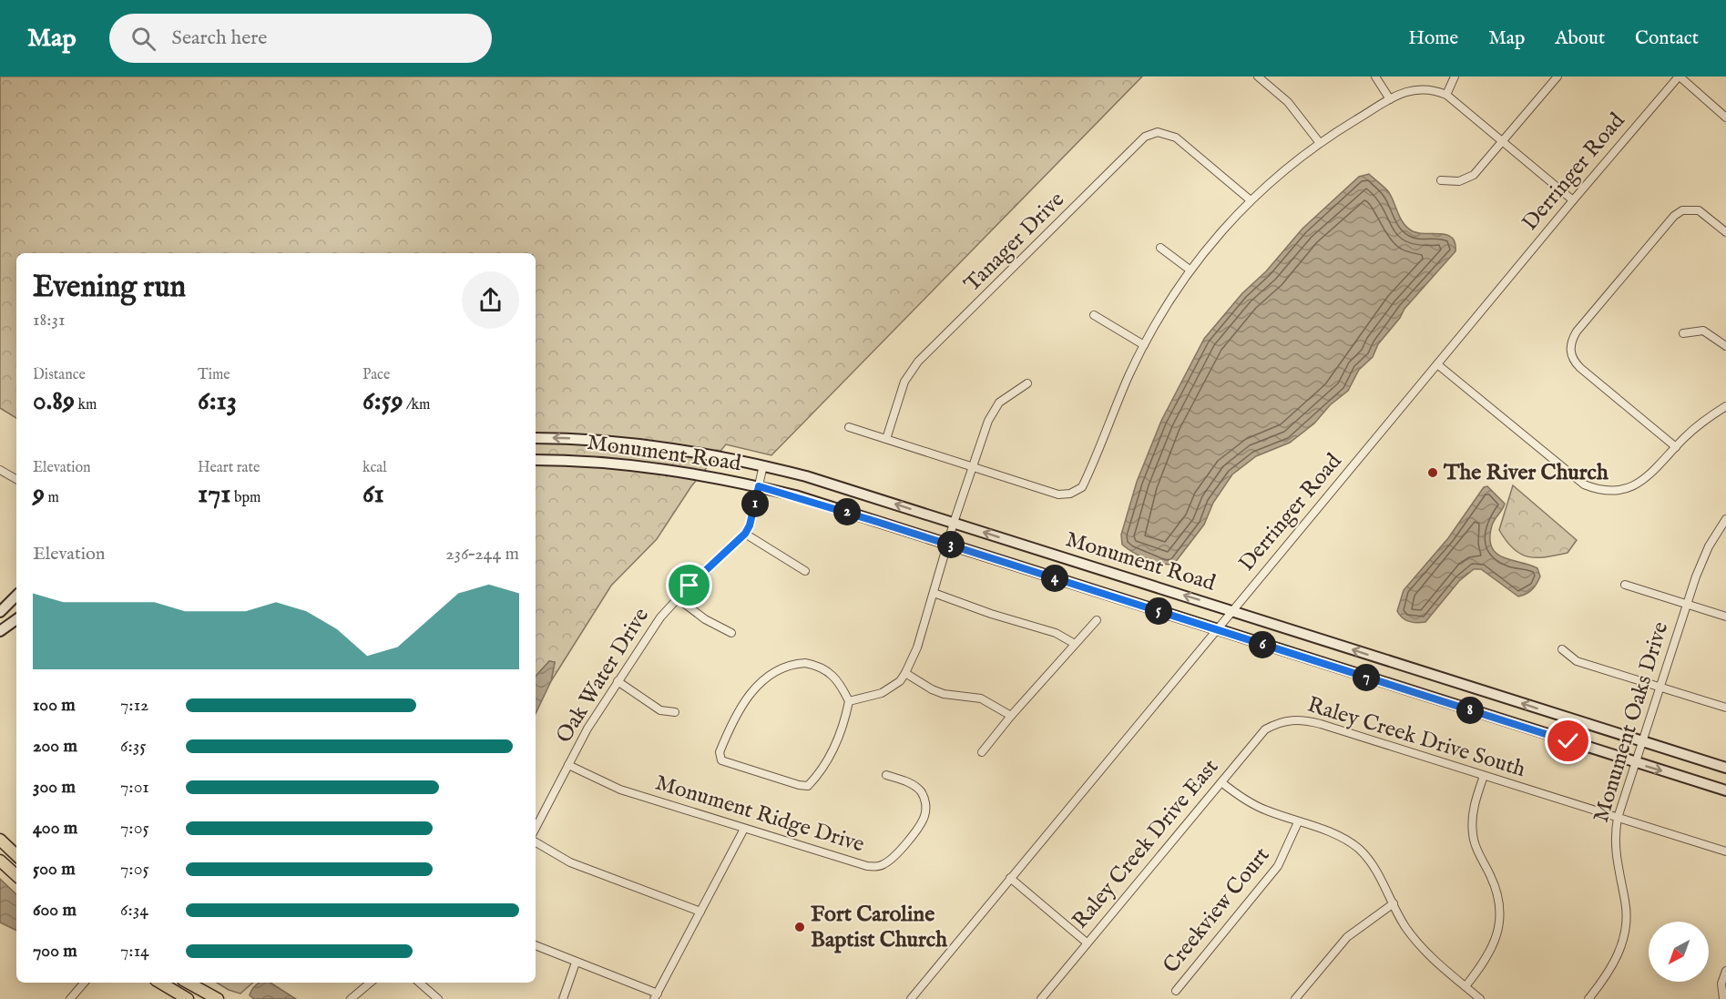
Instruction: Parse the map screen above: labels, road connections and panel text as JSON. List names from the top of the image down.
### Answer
{
  "streets": {
    "main road": ["Monument Road"],
    "street": [
      "Derringer Road",
      "Tanager Drive",
      "Oak Water Drive",
      "Monument Oaks Drive",
      "Raley Creek Drive South",
      "Monument Ridge Drive",
      "Raley Creek Drive East",
      "Creekview Court"
    ]
  },
  "crossings": [
    ["Derringer Road", "Monument Road"],
    ["Monument Road", "Oak Water Drive"],
    ["Monument Road", "Monument Oaks Drive"],
    ["Oak Water Drive", "Monument Ridge Drive"],
    ["Monument Oaks Drive", "Raley Creek Drive South"],
    ["Raley Creek Drive South", "Raley Creek Drive East"]
  ],
  "places": ["The River Church", "Fort Caroline Baptist Church"],
  "north": "bottom left",
  "page": {
    "header": "Map",
    "search": "Search here",
    "nav": [
      "Home",
      "Map",
      "About",
      "Contact"
    ],
    "heading": ["Evening run", "18:31"],
    "stats": [
      ["Distance", "0.89 km"],
      ["Time", "6:13"],
      ["Pace", "6:59 /km"],
      ["Elevation", "9 m"],
      ["Heart rate", "171 bpm"],
      ["kcal", "61"]
    ],
    "pins": [
      "1",
      "2",
      "3",
      "4",
      "5",
      "6",
      "7",
      "8"
    ],
    "chart": ["Elevation", "236–244 m"],
    "list": [
      {
        "name": "100 m",
        "note": "7:12"
      },
      {
        "name": "200 m",
        "note": "6:35"
      },
      {
        "name": "300 m",
        "note": "7:01"
      },
      {
        "name": "400 m",
        "note": "7:05"
      },
      {
        "name": "500 m",
        "note": "7:05"
      },
      {
        "name": "600 m",
        "note": "6:34"
      },
      {
        "name": "700 m",
        "note": "7:14"
      }
    ]
  }
}
